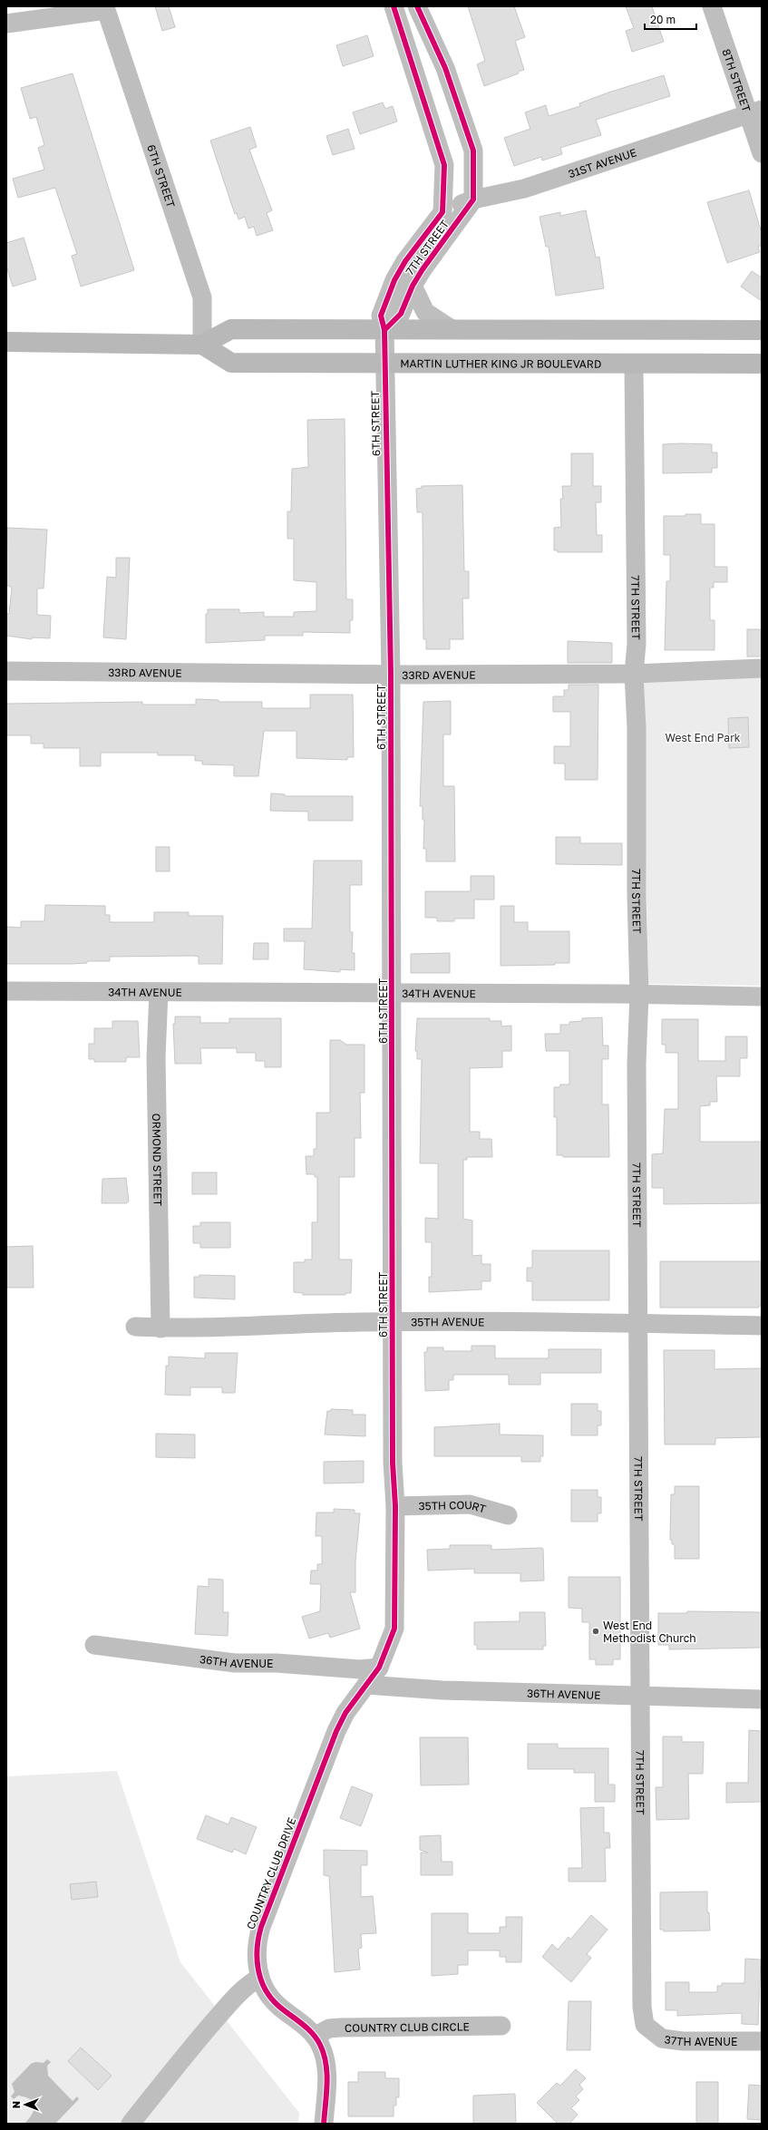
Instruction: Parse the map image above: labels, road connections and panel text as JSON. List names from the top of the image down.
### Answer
{
  "streets": {
    "main road": ["MARTIN LUTHER KING JR BOULEVARD"],
    "street": [
      "8TH STREET",
      "31ST AVENUE",
      "6TH STREET",
      "7TH STREET",
      "33RD AVENUE",
      "34TH AVENUE",
      "ORMOND STREET",
      "35TH AVENUE",
      "35TH COURT",
      "36TH AVENUE",
      "COUNTRY CLUB DRIVE",
      "COUNTRY CLUB CIRCLE",
      "37TH AVENUE"
    ]
  },
  "crossings": [
    ["8TH STREET", "31ST AVENUE"],
    ["31ST AVENUE", "7TH STREET"],
    ["6TH STREET", "7TH STREET"],
    ["6TH STREET", "MARTIN LUTHER KING JR BOULEVARD"],
    ["6TH STREET", "33RD AVENUE"],
    ["6TH STREET", "34TH AVENUE"],
    ["6TH STREET", "35TH AVENUE"],
    ["6TH STREET", "35TH COURT"],
    ["6TH STREET", "36TH AVENUE"],
    ["6TH STREET", "COUNTRY CLUB DRIVE"],
    ["7TH STREET", "MARTIN LUTHER KING JR BOULEVARD"],
    ["7TH STREET", "33RD AVENUE"],
    ["7TH STREET", "34TH AVENUE"],
    ["7TH STREET", "35TH AVENUE"],
    ["7TH STREET", "36TH AVENUE"],
    ["7TH STREET", "37TH AVENUE"],
    ["34TH AVENUE", "ORMOND STREET"],
    ["ORMOND STREET", "35TH AVENUE"],
    ["36TH AVENUE", "COUNTRY CLUB DRIVE"],
    ["COUNTRY CLUB DRIVE", "COUNTRY CLUB CIRCLE"]
  ],
  "parks": ["West End Park"],
  "places": ["West End Methodist Church"],
  "scale_bar": "20 m",
  "north": "left"
}
